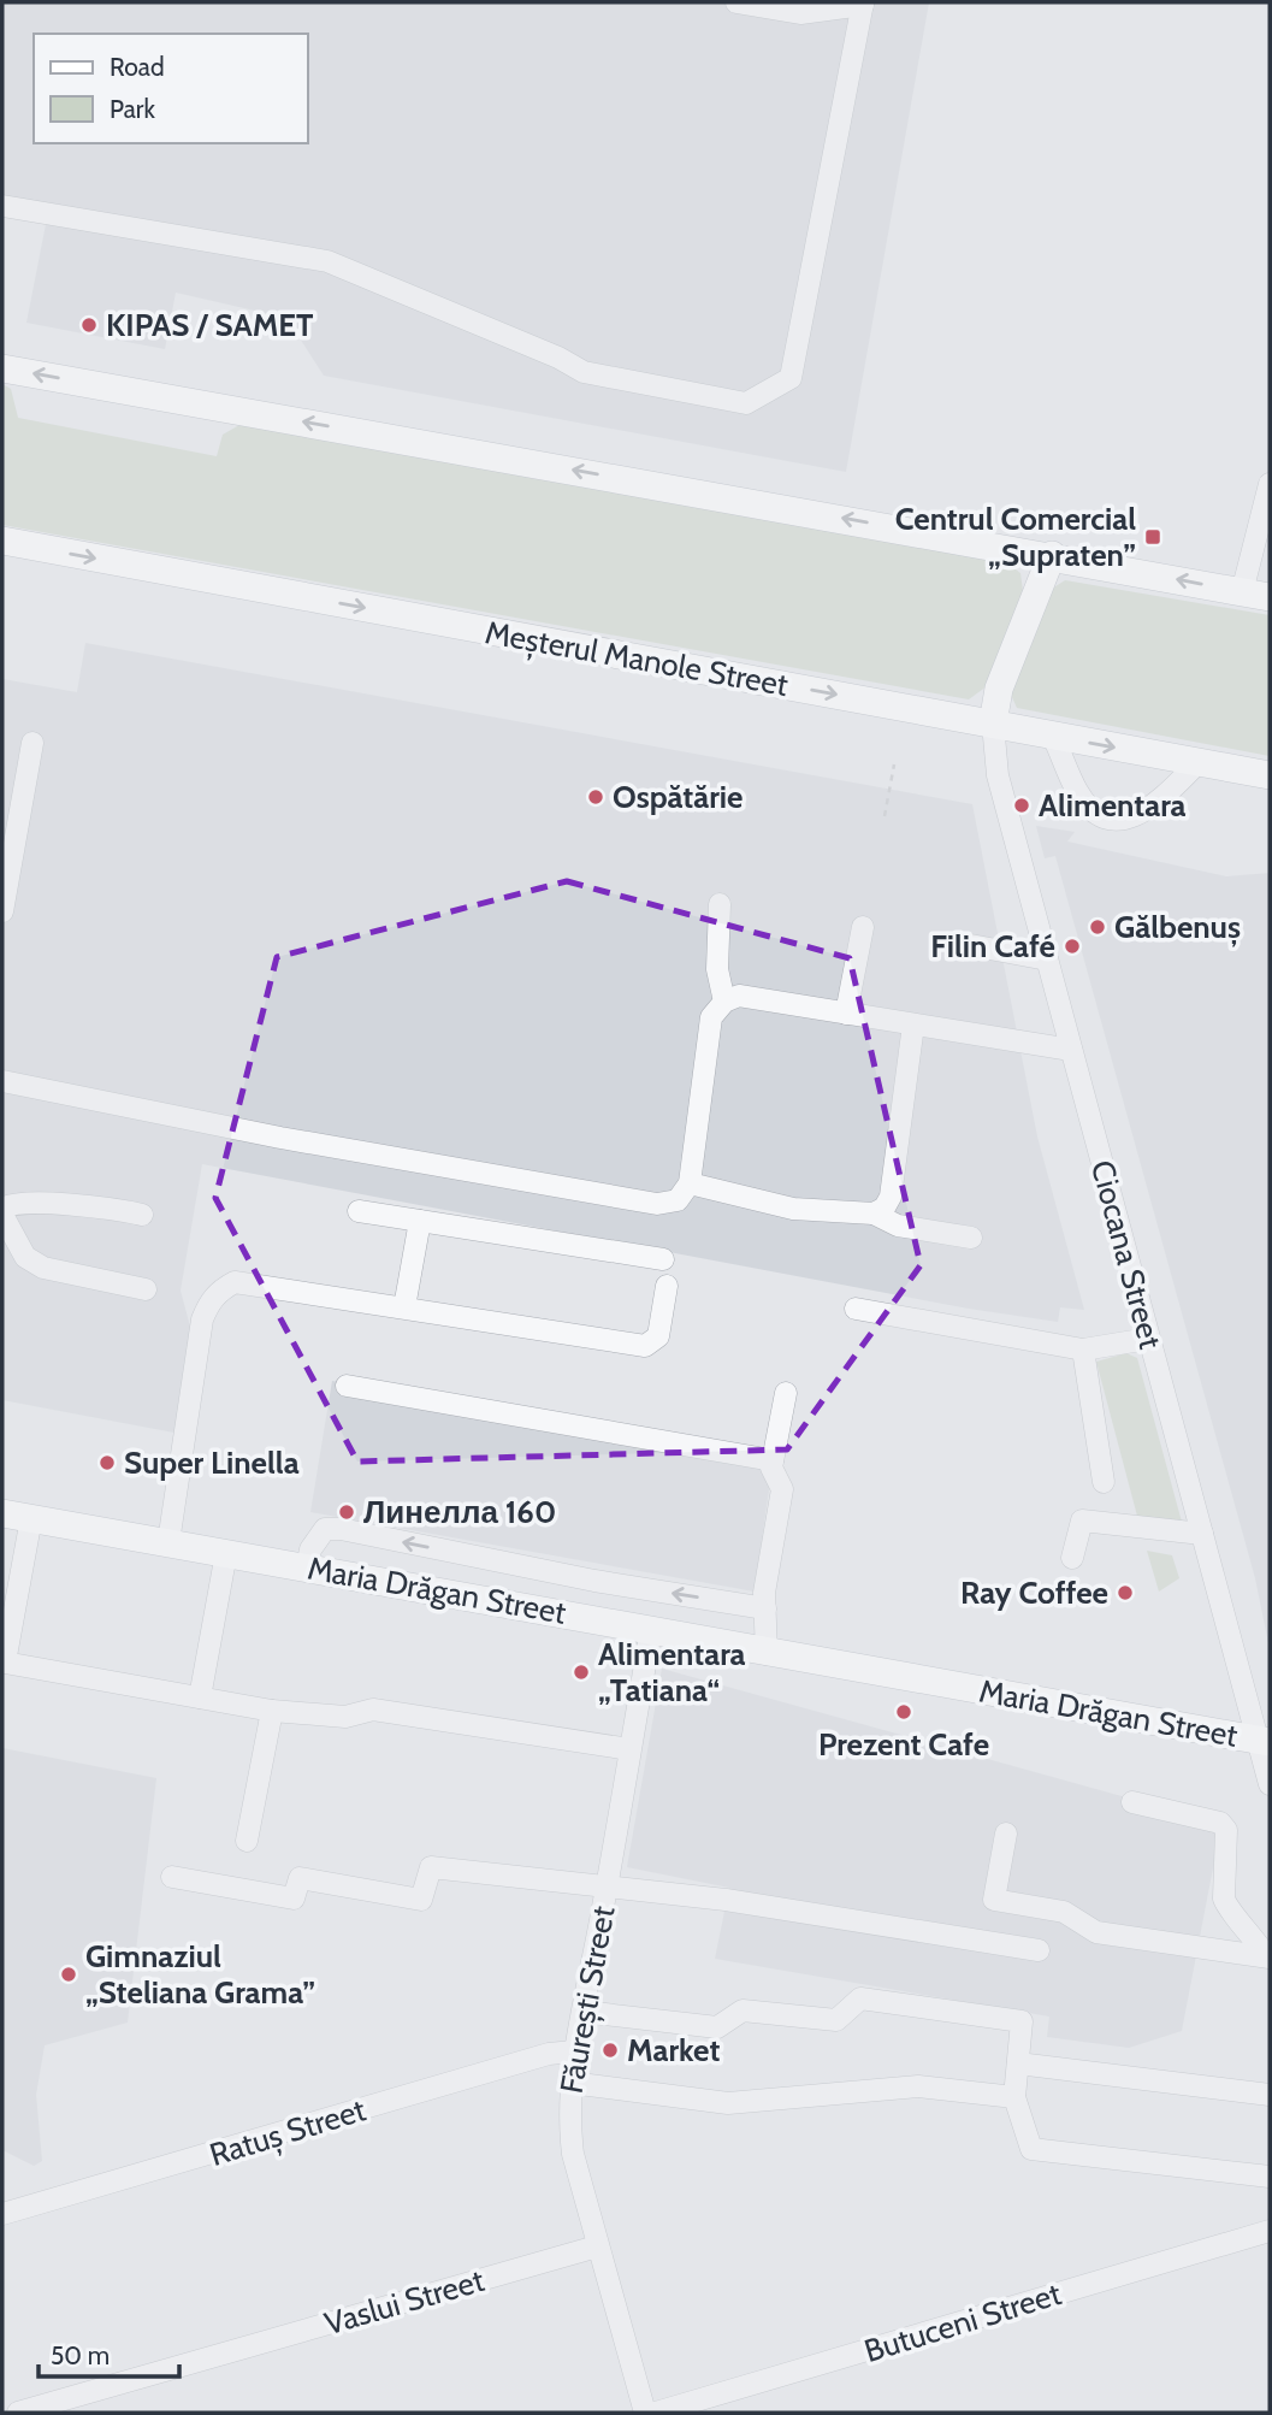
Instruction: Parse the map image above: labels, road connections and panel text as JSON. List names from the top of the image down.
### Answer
{
  "streets": {
    "main road": ["Meșterul Manole Street", "Maria Drăgan Street"],
    "street": [
      "Ciocana Street",
      "Făurești Street",
      "Ratuș Street",
      "Vaslui Street",
      "Butuceni Street"
    ]
  },
  "crossings": [
    ["Meșterul Manole Street", "Ciocana Street"],
    ["Ciocana Street", "Maria Drăgan Street"],
    ["Maria Drăgan Street", "Făurești Street"],
    ["Făurești Street", "Ratuș Street"],
    ["Făurești Street", "Vaslui Street"]
  ],
  "places": {
    "other": [
      "KIPAS / SAMET",
      "Ospătărie",
      "Alimentara",
      "Gălbenuș",
      "Filin Café",
      "Super Linella",
      "Линелла 160",
      "Ray Coffee",
      "Alimentara „Tatiana“",
      "Prezent Cafe",
      "Gimnaziul „Steliana Grama”",
      "Market"
    ],
    "transit": ["Centrul Comercial „Supraten”"]
  },
  "legend": ["Road", "Park"],
  "scale_bar": "50 m"
}
